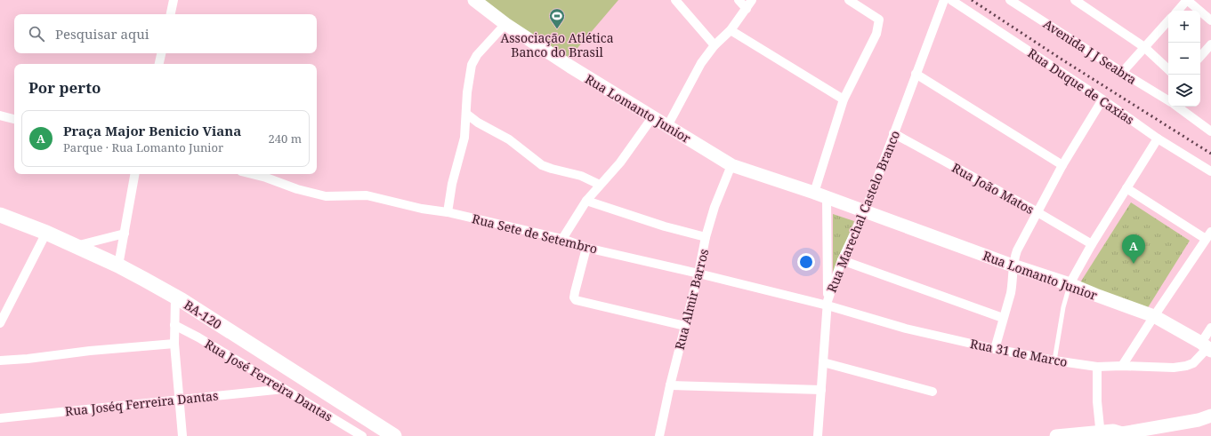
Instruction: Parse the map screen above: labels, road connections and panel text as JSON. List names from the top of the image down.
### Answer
{
  "streets": {
    "main road": ["BA-120"],
    "street": [
      "Avenida J J Seabra",
      "Rua Duque de Caxias",
      "Rua Lomanto Junior",
      "Rua João Matos",
      "Rua Marechal Castelo Branco",
      "Rua Sete de Setembro",
      "Rua Almir Barros",
      "Rua 31 de Marco",
      "Rua José Ferreira Dantas",
      "Rua Joséq Ferreira Dantas"
    ]
  },
  "crossings": [
    ["Rua Lomanto Junior", "Rua Marechal Castelo Branco"],
    ["Rua Lomanto Junior", "Rua Almir Barros"],
    ["Rua Lomanto Junior", "Rua 31 de Marco"],
    ["Rua João Matos", "Rua Marechal Castelo Branco"],
    ["Rua Marechal Castelo Branco", "Rua Sete de Setembro"],
    ["Rua Marechal Castelo Branco", "Rua 31 de Marco"],
    ["Rua Sete de Setembro", "Rua Almir Barros"],
    ["Rua Sete de Setembro", "Rua 31 de Marco"],
    ["Rua José Ferreira Dantas", "Rua Joséq Ferreira Dantas"]
  ],
  "places": {
    "sports": ["Associação Atlética Banco do Brasil"]
  },
  "page": {
    "map_buttons": ["+", "−"],
    "search": "Pesquisar aqui",
    "heading": "Por perto",
    "list": [
      {
        "mark": "A",
        "name": "Praça Major Benicio Viana",
        "note": "Parque · Rua Lomanto Junior",
        "value": "240 m"
      }
    ],
    "pins": "A"
  }
}
